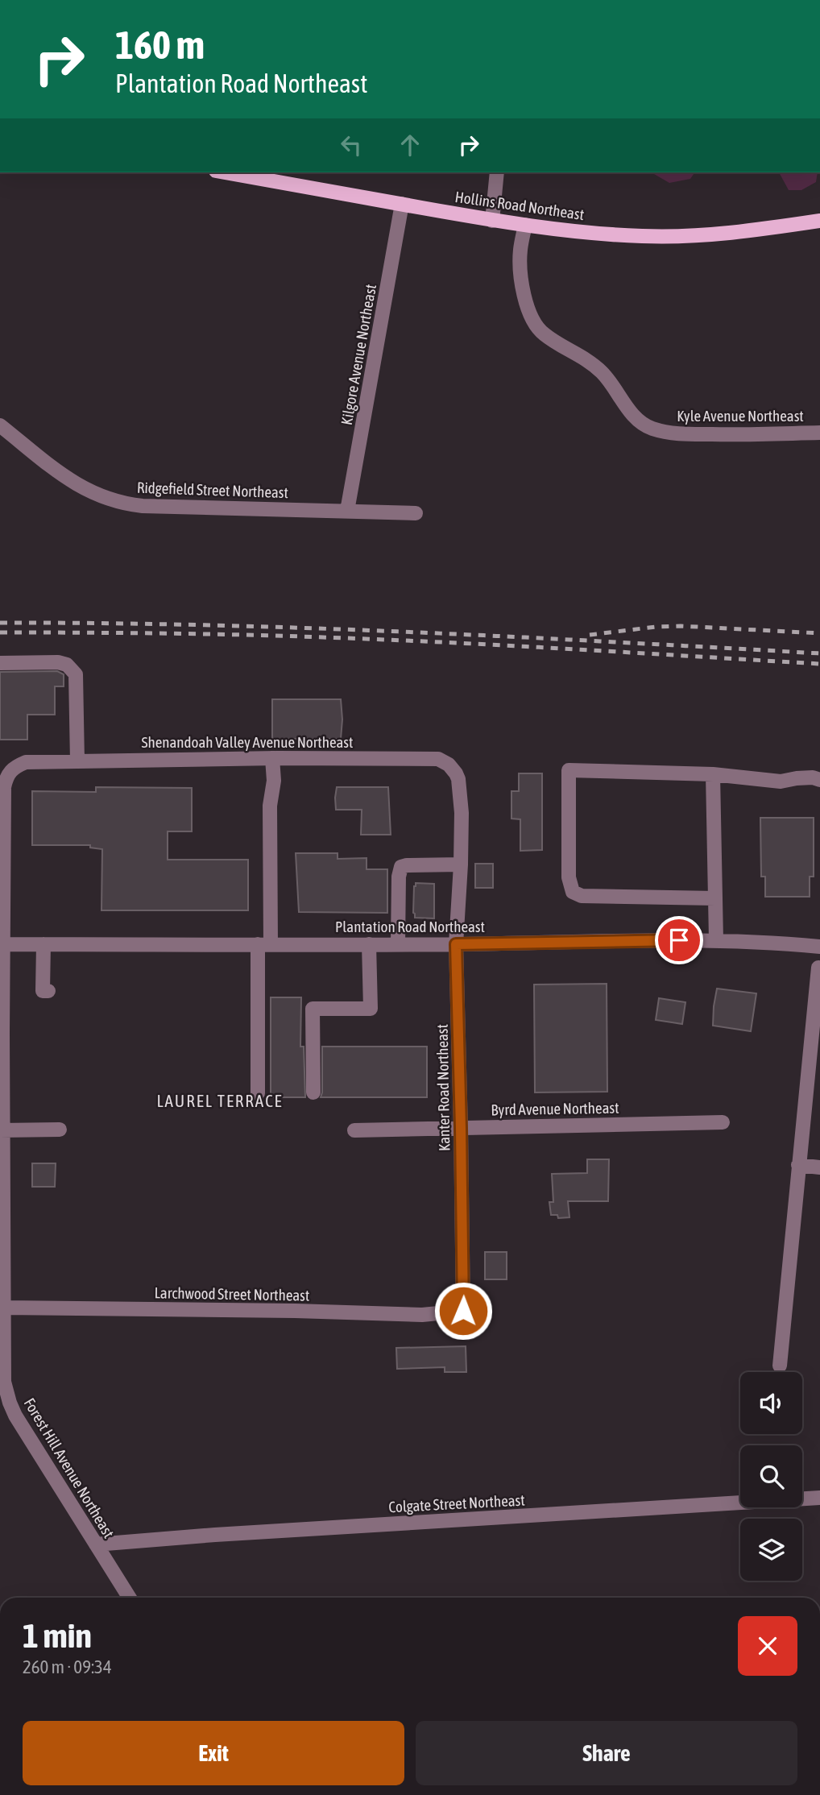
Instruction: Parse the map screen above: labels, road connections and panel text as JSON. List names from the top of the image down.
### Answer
{
  "streets": {
    "main road": ["Hollins Road Northeast"],
    "street": [
      "Kilgore Avenue Northeast",
      "Kyle Avenue Northeast",
      "Ridgefield Street Northeast",
      "Shenandoah Valley Avenue Northeast",
      "Plantation Road Northeast",
      "Kanter Road Northeast",
      "Byrd Avenue Northeast",
      "Larchwood Street Northeast",
      "Forest Hill Avenue Northeast",
      "Colgate Street Northeast"
    ]
  },
  "crossings": [
    ["Hollins Road Northeast", "Kilgore Avenue Northeast"],
    ["Hollins Road Northeast", "Kyle Avenue Northeast"],
    ["Kilgore Avenue Northeast", "Ridgefield Street Northeast"],
    ["Shenandoah Valley Avenue Northeast", "Kanter Road Northeast"],
    ["Shenandoah Valley Avenue Northeast", "Forest Hill Avenue Northeast"],
    ["Plantation Road Northeast", "Kanter Road Northeast"],
    ["Plantation Road Northeast", "Forest Hill Avenue Northeast"],
    ["Kanter Road Northeast", "Byrd Avenue Northeast"],
    ["Kanter Road Northeast", "Larchwood Street Northeast"],
    ["Larchwood Street Northeast", "Forest Hill Avenue Northeast"],
    ["Forest Hill Avenue Northeast", "Colgate Street Northeast"]
  ],
  "districts": ["LAUREL TERRACE"],
  "page": {
    "turn": ["160 m", "Plantation Road Northeast"],
    "heading": ["1 min", "260 m · 09:34"],
    "buttons": ["Exit", "Share"]
  }
}
